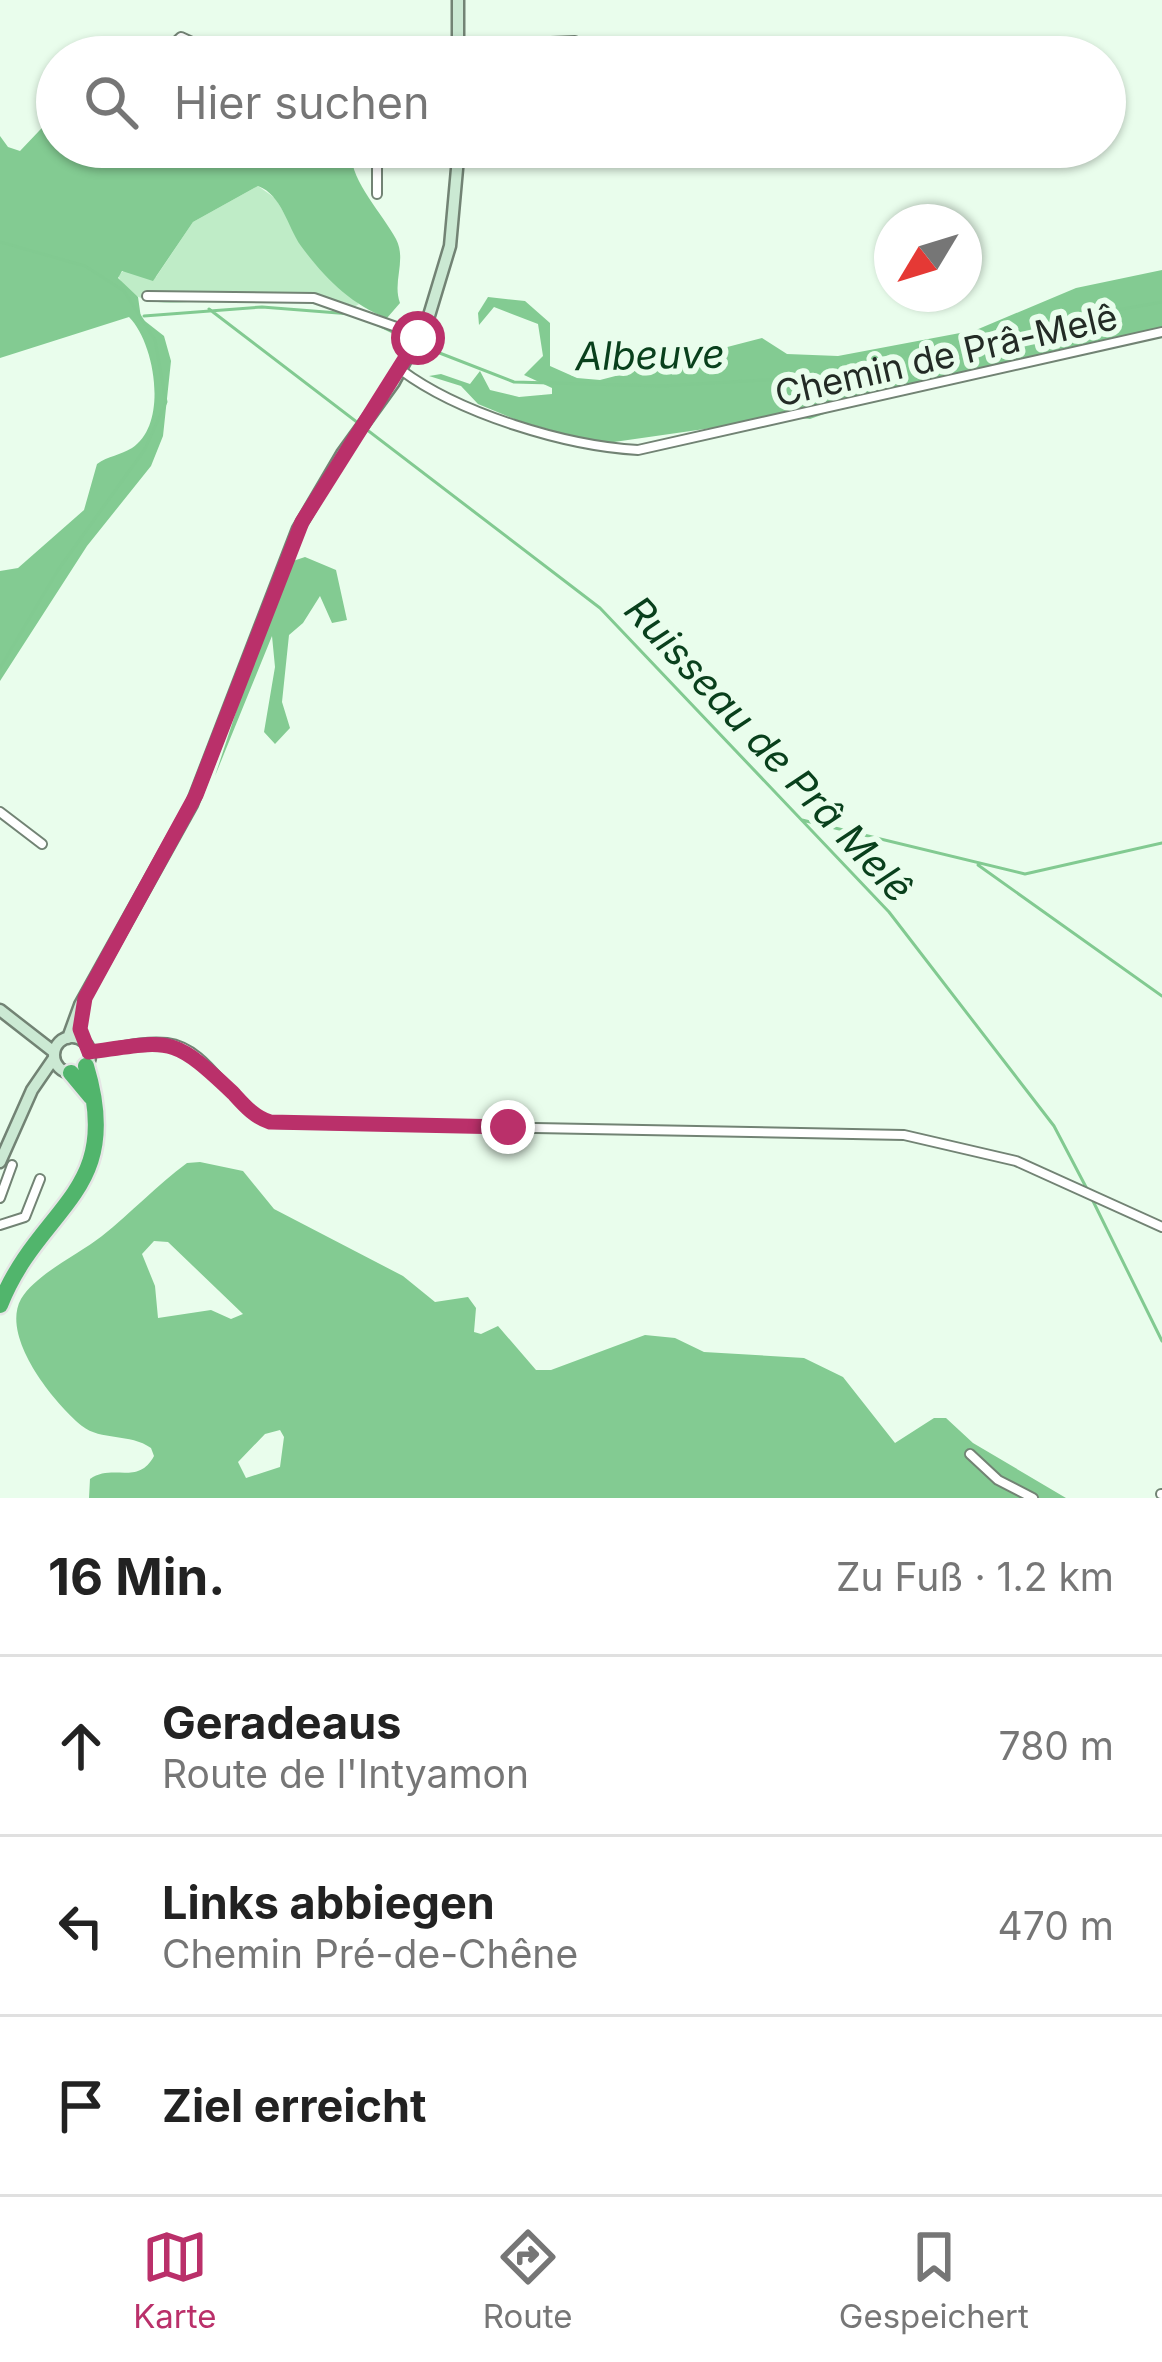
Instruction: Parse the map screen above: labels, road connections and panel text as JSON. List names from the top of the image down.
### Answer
{
  "streets": {
    "street": ["Chemin de Prâ-Melê"]
  },
  "water": ["Albeuve", "Ruisseau de Prâ Melê"],
  "north": "bottom left",
  "page": {
    "search": "Hier suchen",
    "heading": ["16 Min.", "Zu Fuß · 1.2 km"],
    "list": [
      ["Geradeaus", "Route de l'Intyamon", "780 m"],
      ["Links abbiegen", "Chemin Pré-de-Chêne", "470 m"],
      "Ziel erreicht"
    ],
    "nav": ["Karte", "Route", "Gespeichert"]
  }
}
